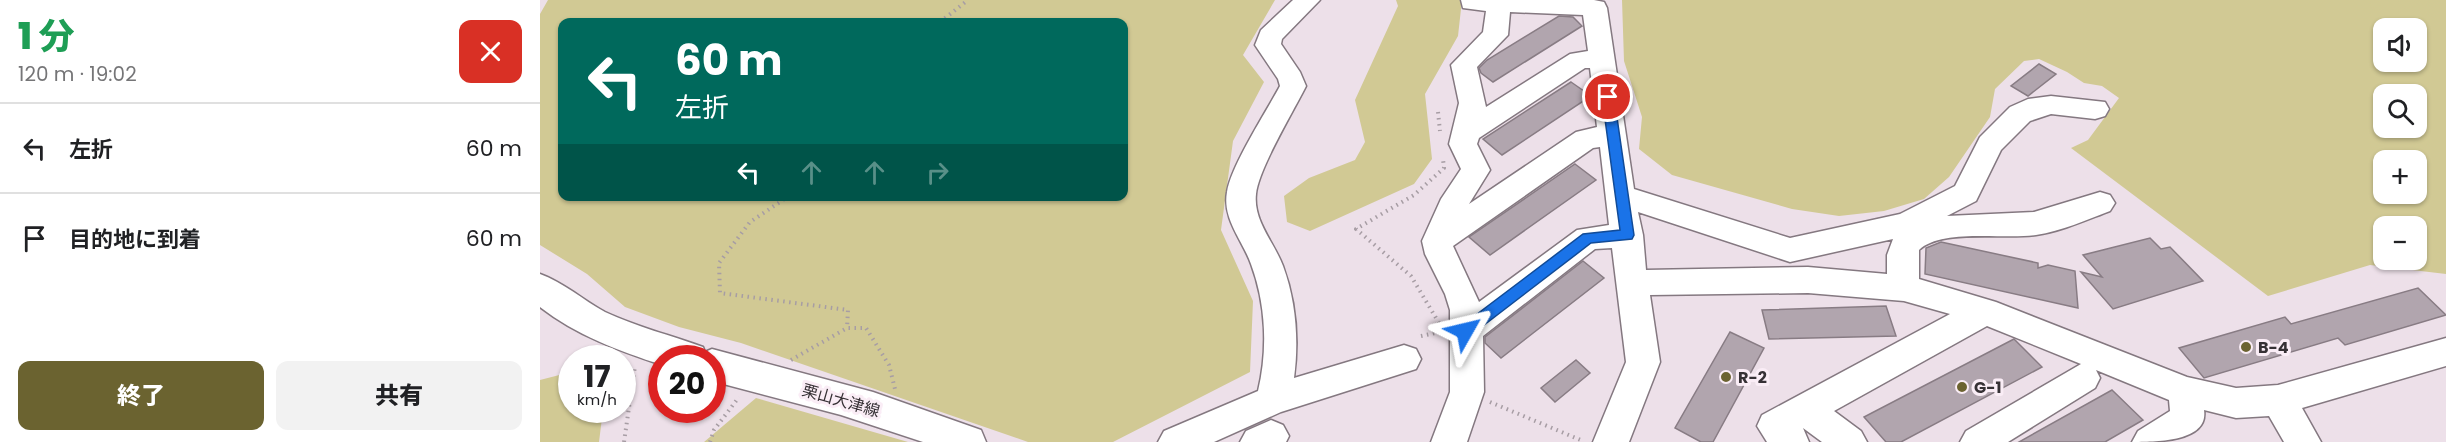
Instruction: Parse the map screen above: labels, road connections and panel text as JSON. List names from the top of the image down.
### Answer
{
  "streets": {
    "main road": ["栗山大津線"]
  },
  "places": ["B-4", "R-2", "G-1"],
  "page": {
    "heading": ["1 分", "120 m · 19:02"],
    "map_buttons": ["+", "−"],
    "turn": ["60 m", "左折"],
    "list": [
      {
        "name": "左折",
        "value": "60 m"
      },
      {
        "name": "目的地に到着",
        "value": "60 m"
      }
    ],
    "speed": "17 km/h",
    "limit": "20",
    "buttons": ["終了", "共有"]
  }
}
